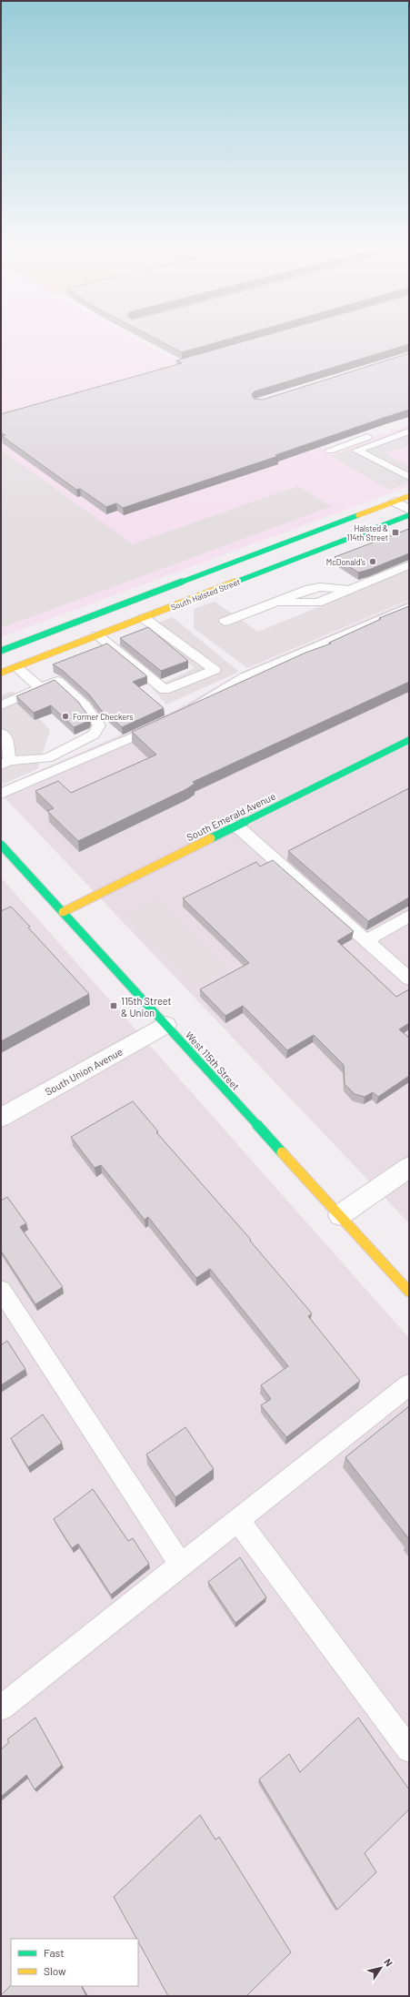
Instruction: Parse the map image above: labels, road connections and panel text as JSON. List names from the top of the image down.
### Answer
{
  "streets": {
    "main road": ["South Halsted Street", "South Emerald Avenue", "West 115th Street"],
    "street": ["South Union Avenue"]
  },
  "crossings": [
    ["South Emerald Avenue", "West 115th Street"],
    ["West 115th Street", "South Union Avenue"]
  ],
  "places": {
    "transit": ["Halsted & 114th Street", "115th Street & Union"],
    "other": ["McDonald's", "Former Checkers"]
  },
  "legend": ["Fast", "Slow"],
  "north": "top right"
}
